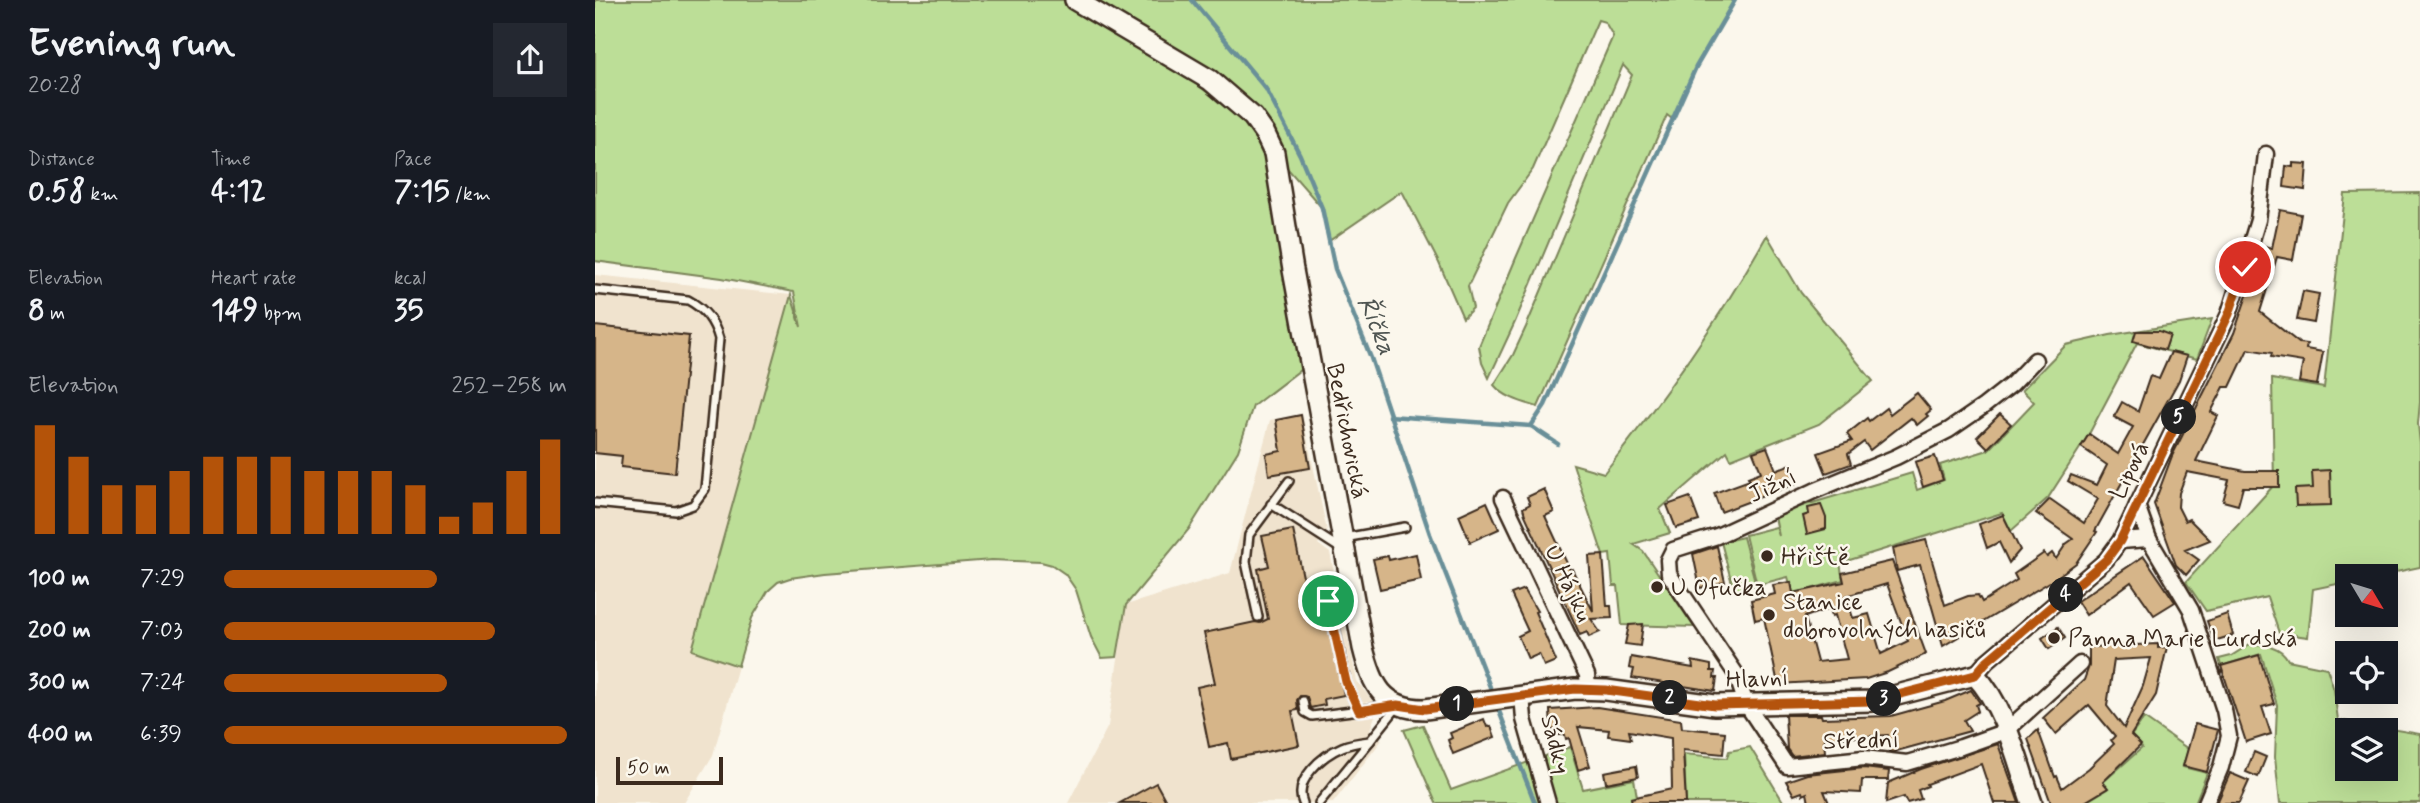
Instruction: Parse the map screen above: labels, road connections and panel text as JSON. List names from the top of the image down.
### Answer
{
  "streets": {
    "street": [
      "Bedřichovická",
      "Lipová",
      "Jižní",
      "U Hájku",
      "Hlavní",
      "Střední",
      "Sádky"
    ]
  },
  "crossings": [
    ["Bedřichovická", "Hlavní"],
    ["Lipová", "Hlavní"],
    ["Jižní", "Hlavní"],
    ["Jižní", "Střední"],
    ["U Hájku", "Hlavní"],
    ["Hlavní", "Střední"],
    ["Hlavní", "Sádky"]
  ],
  "water": ["Říčka"],
  "places": [
    "Hřiště",
    "U Ofučka",
    "Stanice dobrovolných hasičů",
    "Panna Marie Lurdská"
  ],
  "scale_bar": "50 m",
  "north": "bottom right",
  "page": {
    "heading": ["Evening run", "20:28"],
    "stats": [
      ["Distance", "0.58 km"],
      ["Time", "4:12"],
      ["Pace", "7:15 /km"],
      ["Elevation", "8 m"],
      ["Heart rate", "149 bpm"],
      ["kcal", "35"]
    ],
    "chart": ["Elevation", "252–258 m"],
    "pins": [
      "5",
      "4",
      "2",
      "3",
      "1"
    ],
    "list": [
      {
        "name": "100 m",
        "note": "7:29"
      },
      {
        "name": "200 m",
        "note": "7:03"
      },
      {
        "name": "300 m",
        "note": "7:24"
      },
      {
        "name": "400 m",
        "note": "6:39"
      }
    ],
    "scale": "50 m"
  }
}
